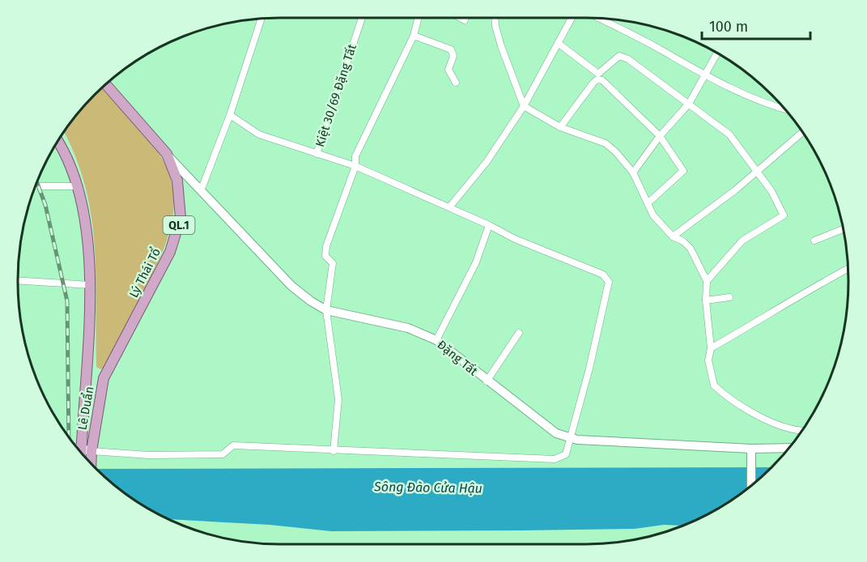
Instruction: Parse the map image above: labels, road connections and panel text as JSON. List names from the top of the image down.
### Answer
{
  "streets": {
    "main road": ["QL.1", "Lý Thái Tổ", "Lê Duẩn"],
    "street": ["Kiệt 30/69 Đặng Tất", "Đặng Tất"]
  },
  "crossings": [
    ["QL.1", "Lê Duẩn"],
    ["Lý Thái Tổ", "Đặng Tất"],
    ["Lý Thái Tổ", "Lê Duẩn"]
  ],
  "water": ["Sông Đào Cửa Hậu"],
  "scale_bar": "100 m"
}
